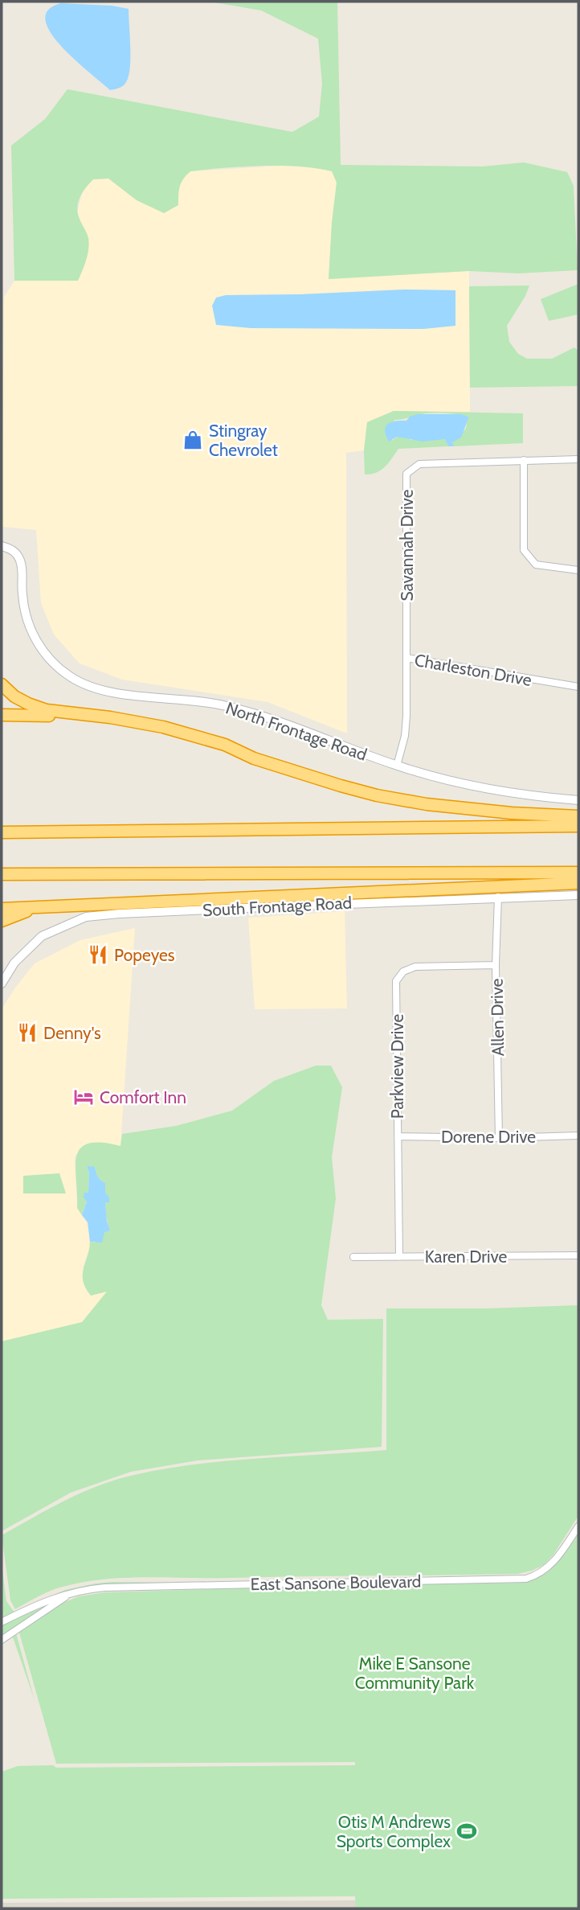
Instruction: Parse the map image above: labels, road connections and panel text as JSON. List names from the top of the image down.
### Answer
{
  "streets": {
    "street": [
      "Savannah Drive",
      "Charleston Drive",
      "North Frontage Road",
      "South Frontage Road",
      "Allen Drive",
      "Parkview Drive",
      "Dorene Drive",
      "Karen Drive",
      "East Sansone Boulevard"
    ]
  },
  "crossings": [
    ["Savannah Drive", "Charleston Drive"],
    ["Charleston Drive", "North Frontage Road"],
    ["South Frontage Road", "Allen Drive"],
    ["Allen Drive", "Parkview Drive"],
    ["Allen Drive", "Dorene Drive"],
    ["Parkview Drive", "Dorene Drive"],
    ["Parkview Drive", "Karen Drive"]
  ],
  "parks": ["Mike E Sansone Community Park"],
  "places": {
    "shop": ["Stingray Chevrolet"],
    "restaurant": ["Popeyes", "Denny's"],
    "hotel": ["Comfort Inn"],
    "sports": ["Otis M Andrews Sports Complex"]
  }
}
